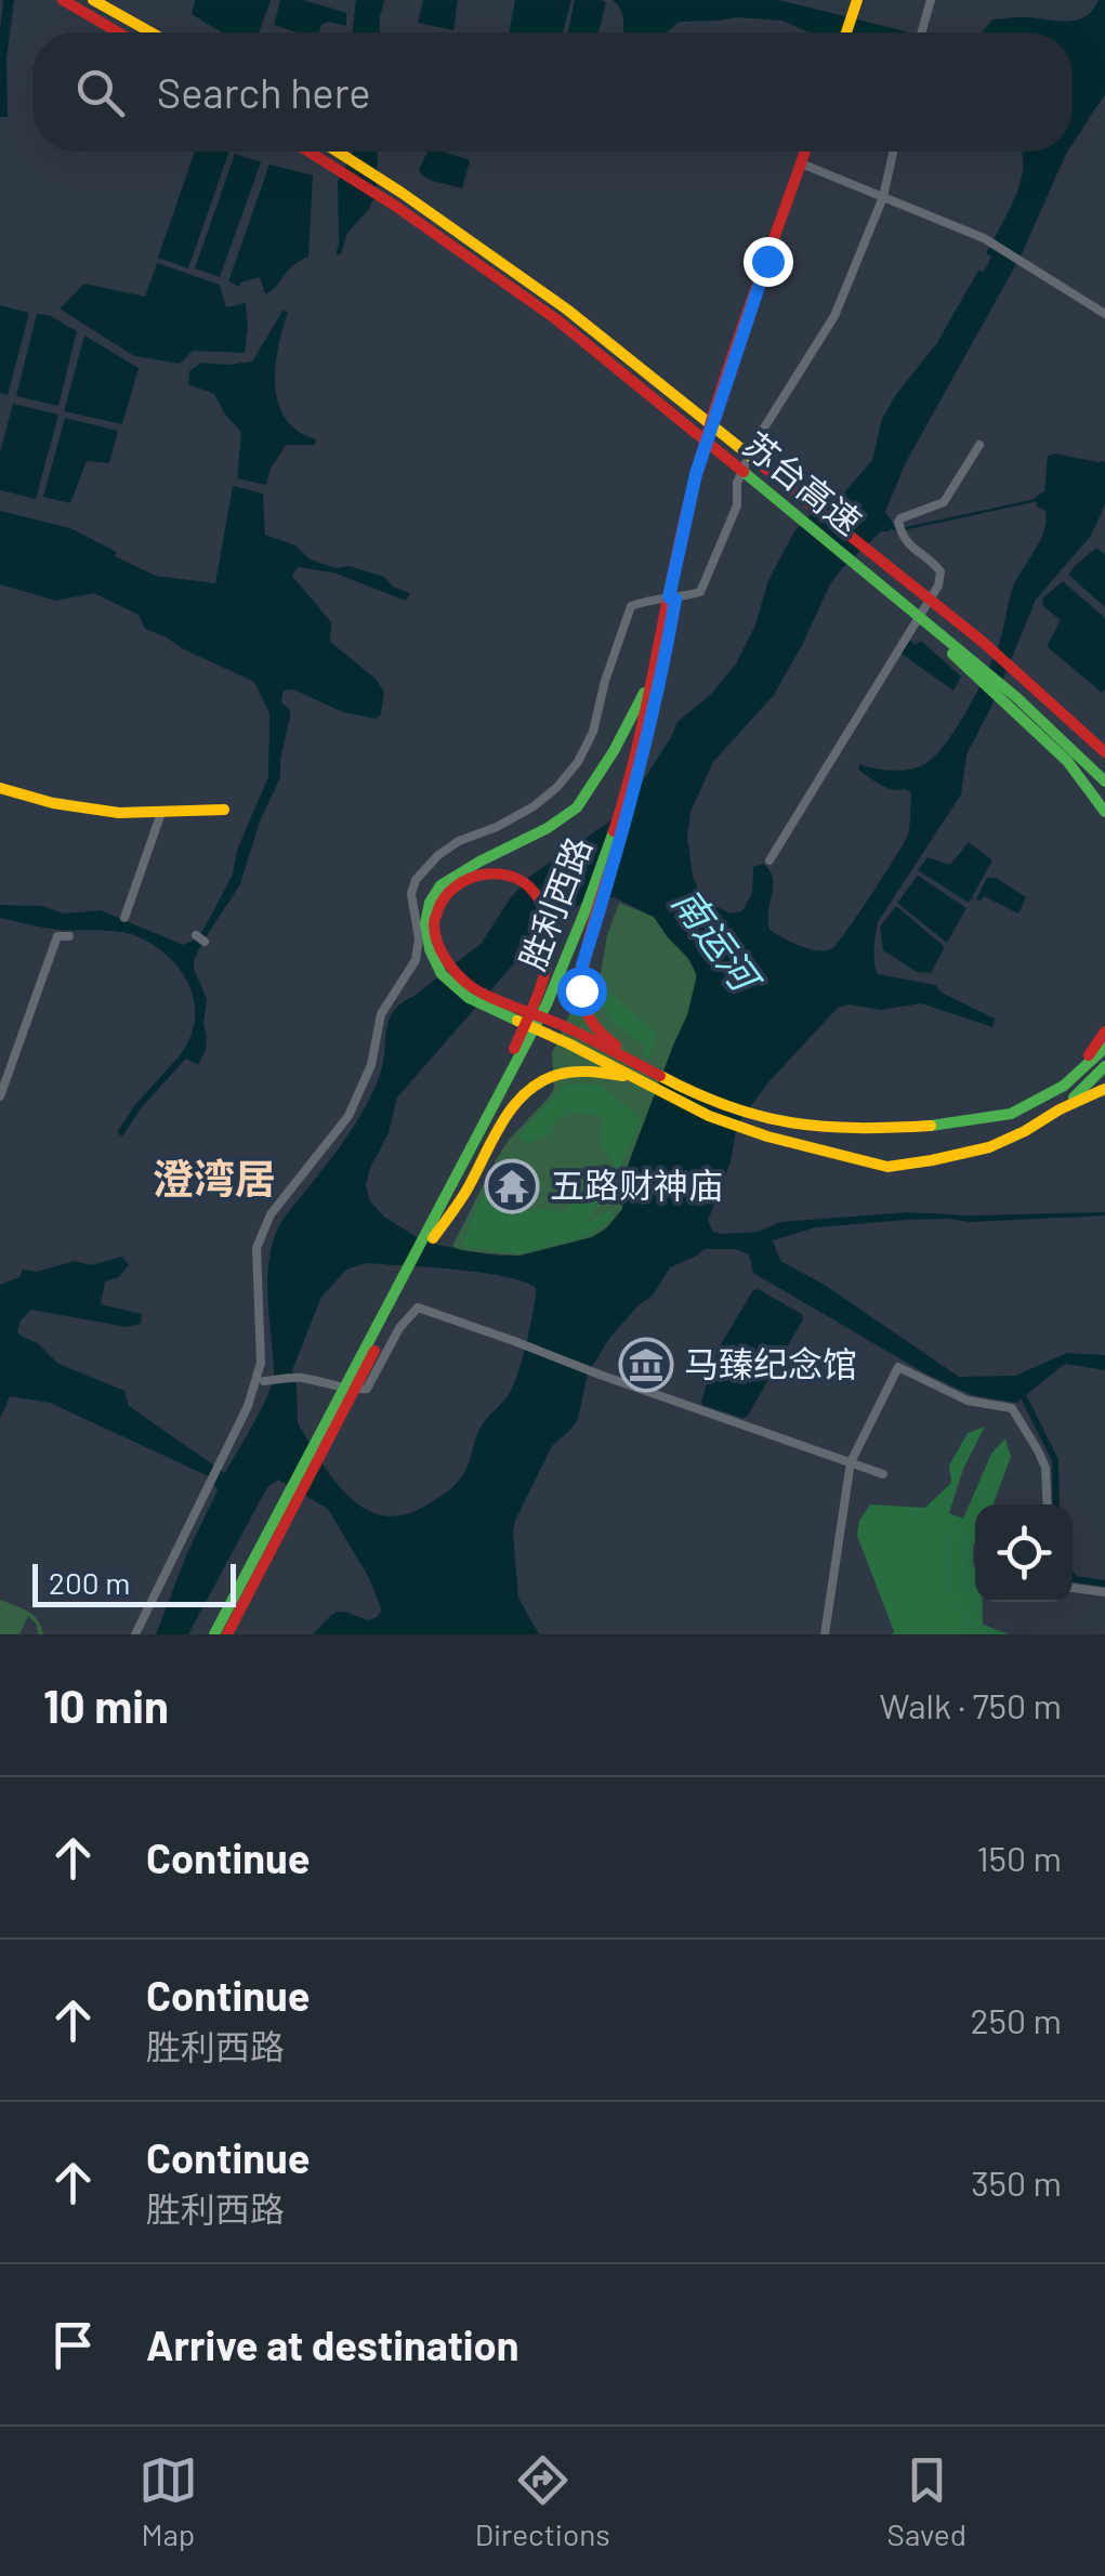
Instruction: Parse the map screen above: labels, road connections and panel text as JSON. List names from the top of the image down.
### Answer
{
  "streets": {
    "main road": ["苏台高速", "胜利西路"]
  },
  "districts": ["澄湾居"],
  "water": ["南运河"],
  "places": {
    "temple": ["五路财神庙"],
    "museum": ["马臻纪念馆"]
  },
  "scale_bar": "200 m",
  "page": {
    "search": "Search here",
    "scale": "200 m",
    "heading": ["10 min", "Walk · 750 m"],
    "list": [
      ["Continue", "150 m"],
      ["Continue", "胜利西路", "250 m"],
      ["Continue", "胜利西路", "350 m"],
      "Arrive at destination"
    ],
    "nav": ["Map", "Directions", "Saved"]
  }
}
